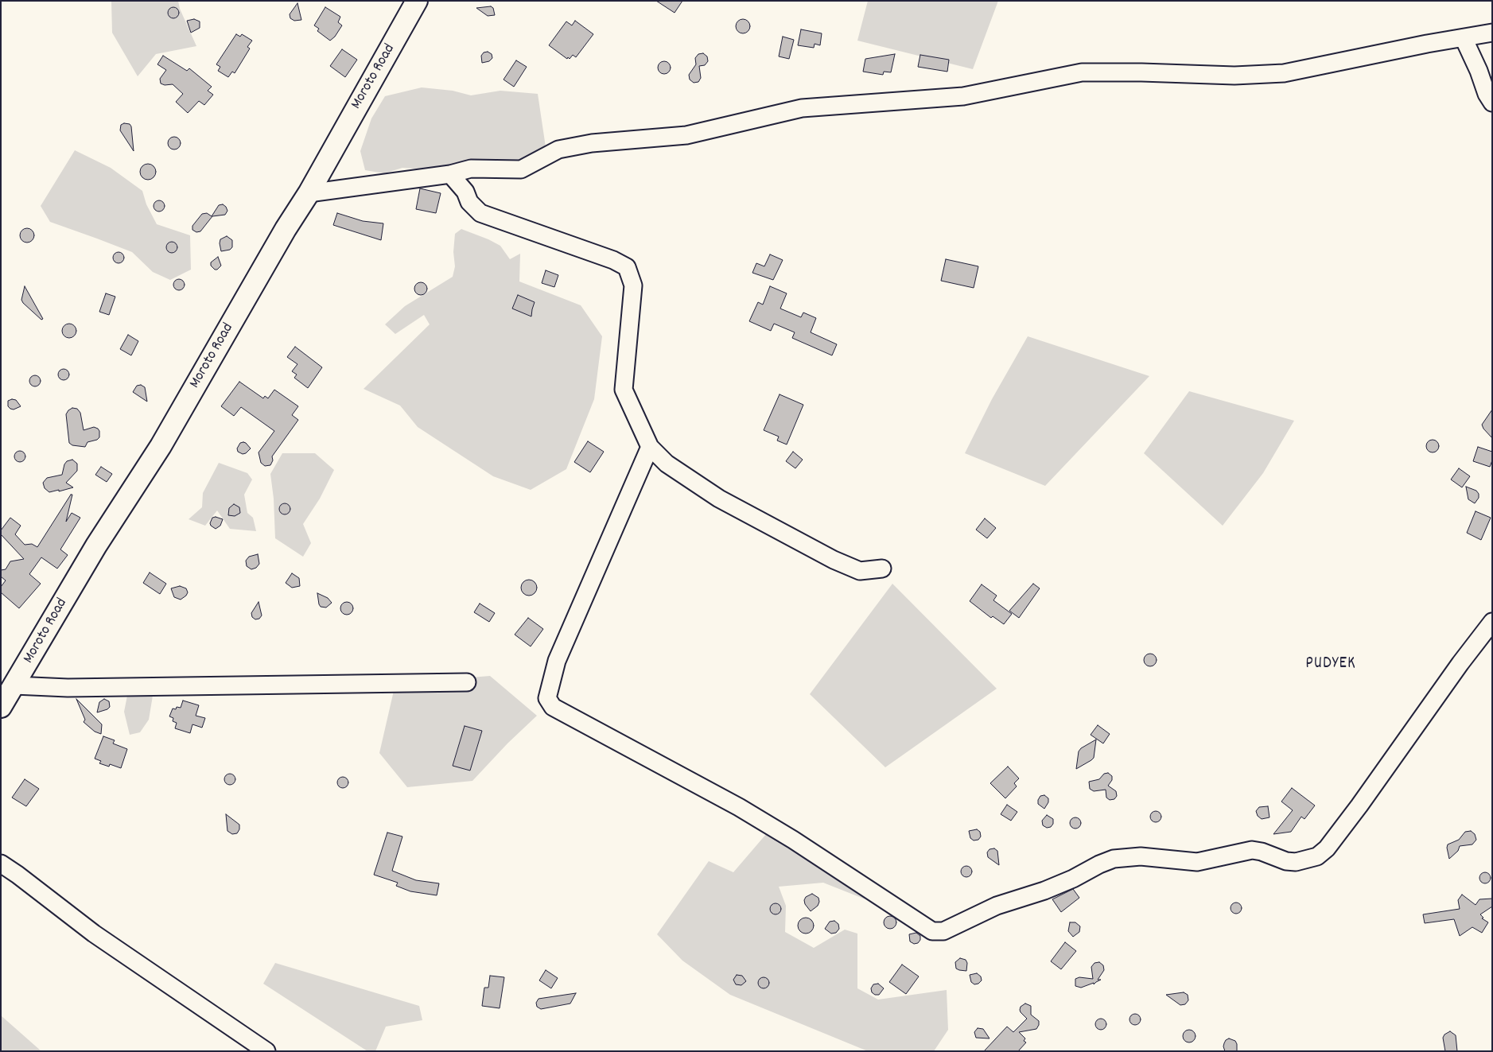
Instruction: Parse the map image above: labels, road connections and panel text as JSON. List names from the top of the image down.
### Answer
{
  "streets": {
    "main road": ["Moroto Road"]
  },
  "districts": ["PUDYEK"]
}
